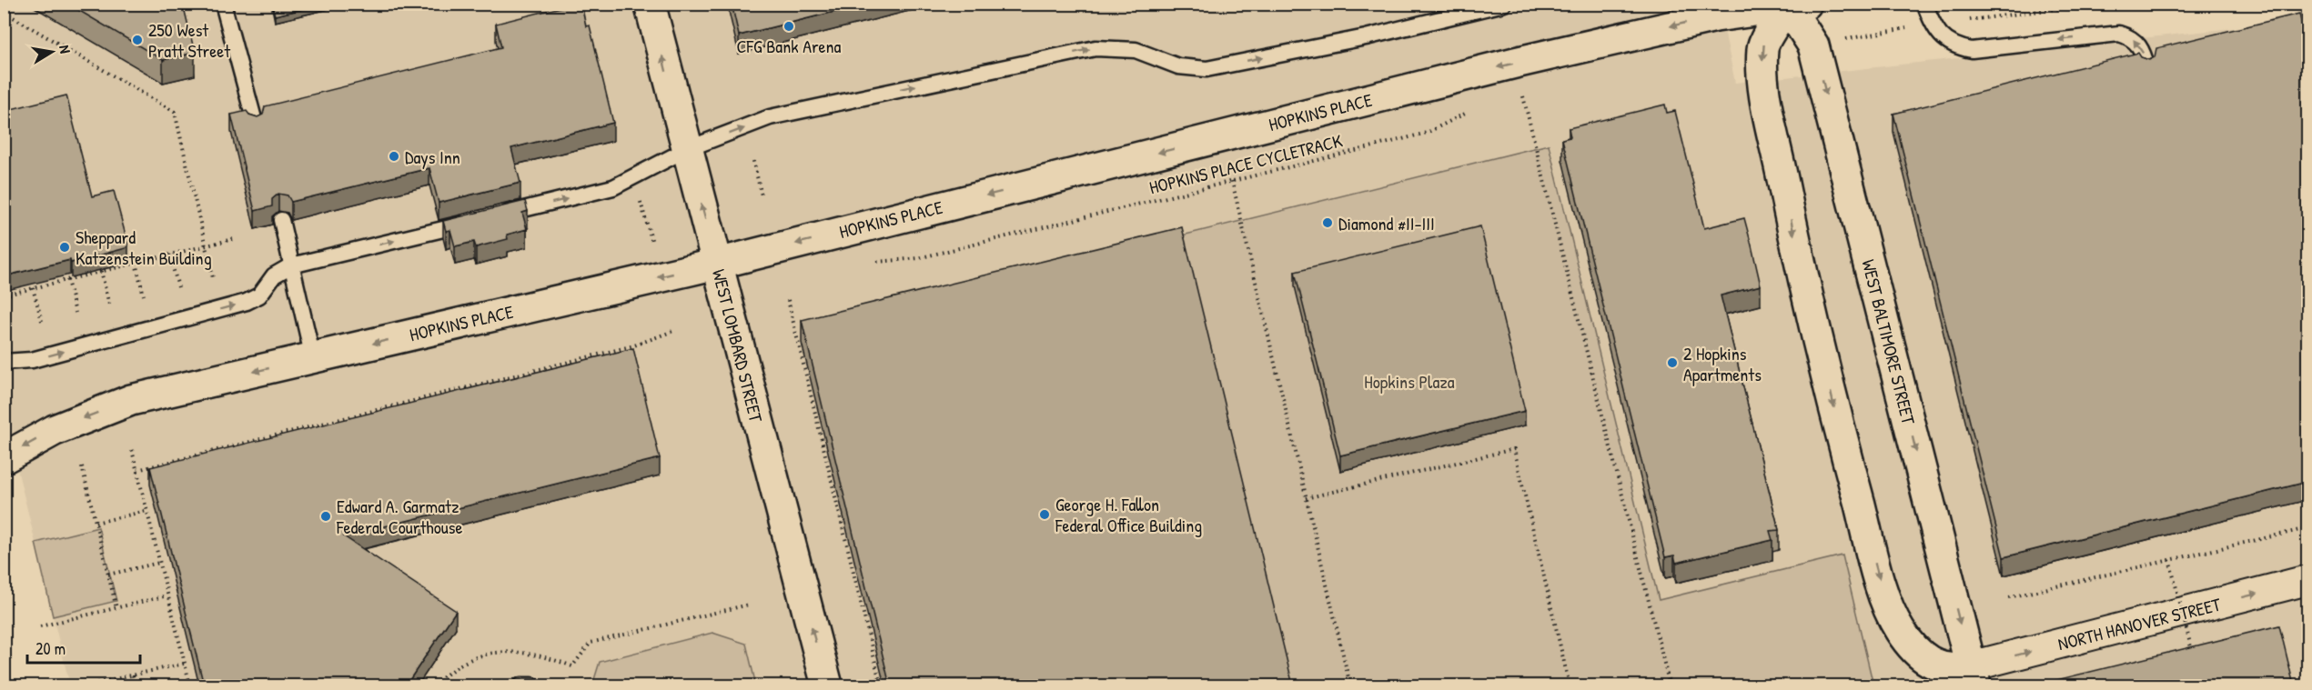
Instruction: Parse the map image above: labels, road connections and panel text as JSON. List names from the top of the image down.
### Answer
{
  "streets": {
    "main road": ["HOPKINS PLACE", "WEST BALTIMORE STREET", "WEST LOMBARD STREET"],
    "street": ["NORTH HANOVER STREET"],
    "path": ["HOPKINS PLACE CYCLETRACK"]
  },
  "crossings": [
    ["HOPKINS PLACE", "WEST BALTIMORE STREET"],
    ["HOPKINS PLACE", "WEST LOMBARD STREET"],
    ["WEST BALTIMORE STREET", "NORTH HANOVER STREET"]
  ],
  "one_way": ["HOPKINS PLACE", "WEST LOMBARD STREET", "NORTH HANOVER STREET"],
  "parks": ["Hopkins Plaza"],
  "places": [
    "CFG Bank Arena",
    "250 West Pratt Street",
    "Days Inn",
    "Diamond #II-III",
    "Sheppard Katzenstein Building",
    "2 Hopkins Apartments",
    "George H. Fallon Federal Office Building",
    "Edward A. Garmatz Federal Courthouse"
  ],
  "scale_bar": "20 m",
  "north": "right"
}
